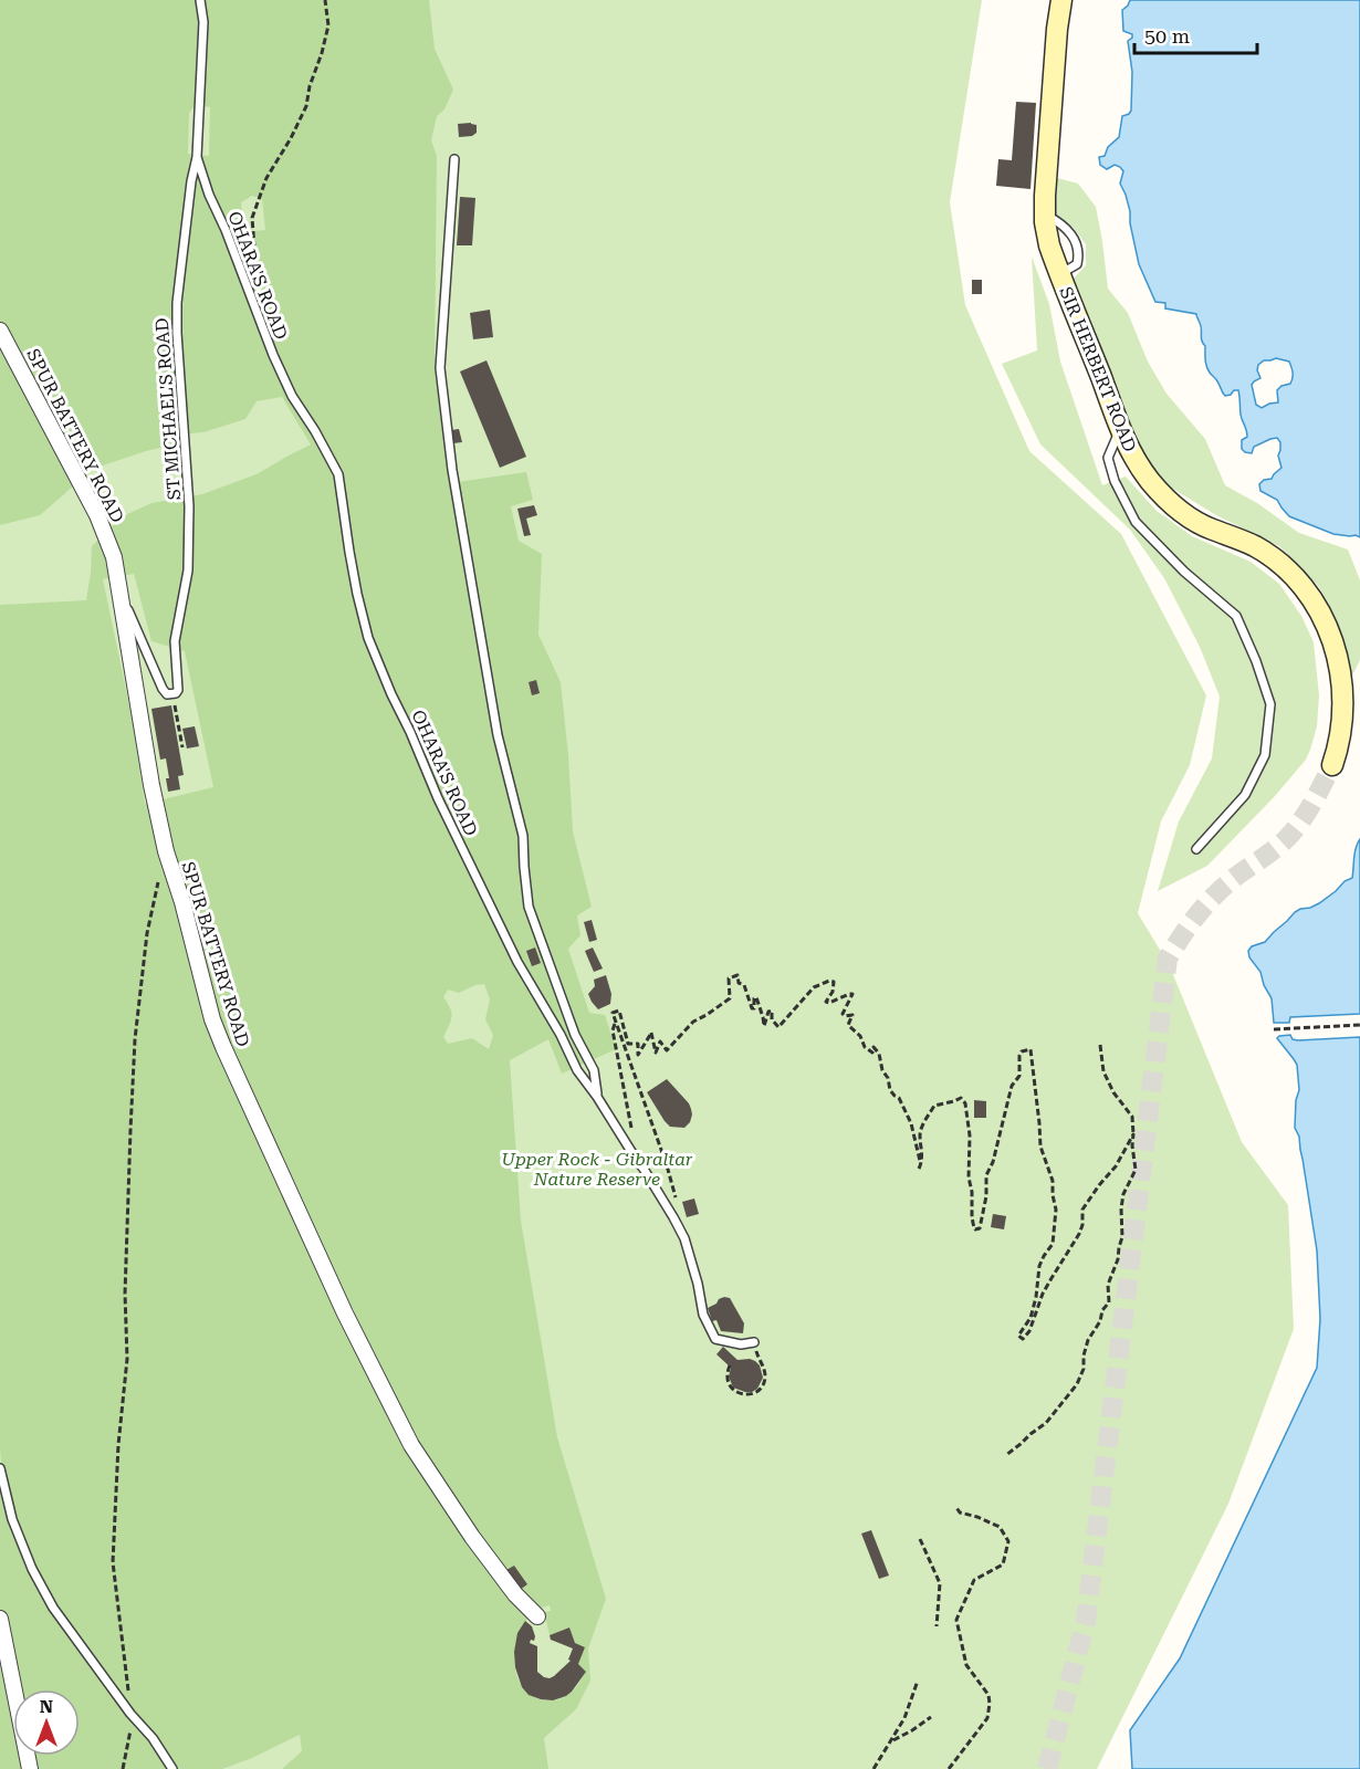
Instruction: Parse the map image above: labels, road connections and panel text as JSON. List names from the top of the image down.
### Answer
{
  "streets": {
    "main road": ["SIR HERBERT ROAD"],
    "street": ["SPUR BATTERY ROAD"],
    "lane": ["OHARA'S ROAD", "ST MICHAEL'S ROAD"]
  },
  "crossings": [
    ["OHARA'S ROAD", "ST MICHAEL'S ROAD"]
  ],
  "parks": ["Upper Rock - Gibraltar Nature Reserve"],
  "scale_bar": "50 m",
  "north": "top"
}
